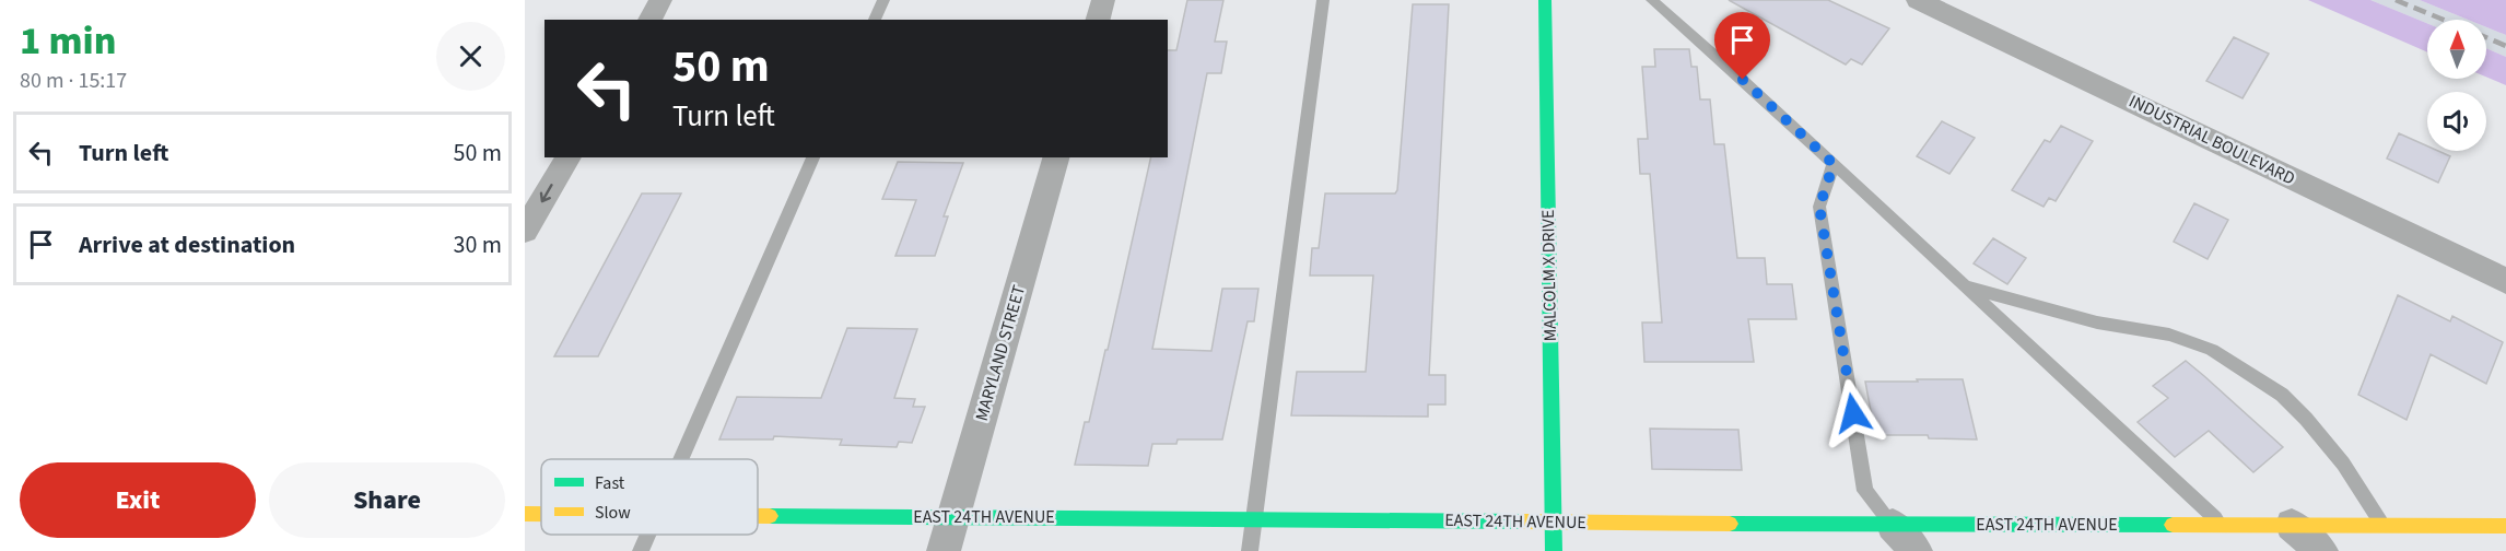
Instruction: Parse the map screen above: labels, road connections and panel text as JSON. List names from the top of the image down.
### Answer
{
  "streets": {
    "street": [
      "INDUSTRIAL BOULEVARD",
      "MALCOLM X DRIVE",
      "MARYLAND STREET",
      "EAST 24TH AVENUE"
    ]
  },
  "crossings": [
    ["MALCOLM X DRIVE", "EAST 24TH AVENUE"],
    ["MARYLAND STREET", "EAST 24TH AVENUE"]
  ],
  "legend": ["Fast", "Slow"],
  "north": "top",
  "page": {
    "heading": ["1 min", "80 m · 15:17"],
    "turn": ["50 m", "Turn left"],
    "list": [
      {
        "name": "Turn left",
        "value": "50 m"
      },
      {
        "name": "Arrive at destination",
        "value": "30 m"
      }
    ],
    "buttons": ["Exit", "Share"]
  }
}
